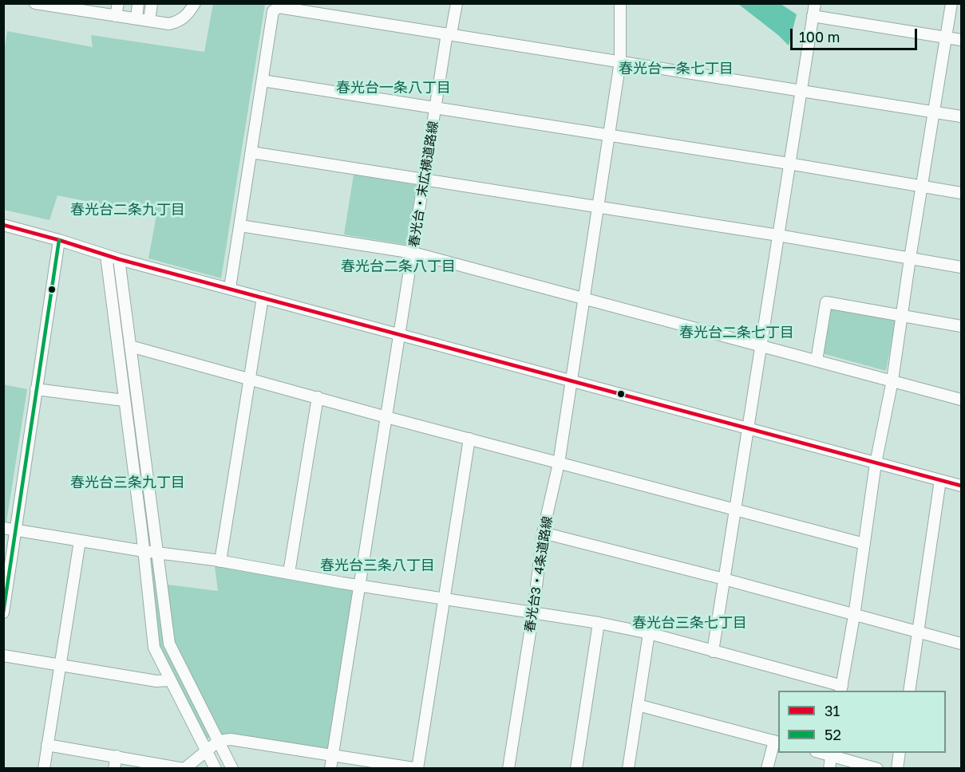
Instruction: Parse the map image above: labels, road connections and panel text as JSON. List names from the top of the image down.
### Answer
{
  "streets": {
    "street": ["春光台・末広横道路線", "春光台3・4条道路線"]
  },
  "districts": [
    "春光台一条七丁目",
    "春光台一条八丁目",
    "春光台二条九丁目",
    "春光台二条八丁目",
    "春光台二条七丁目",
    "春光台三条九丁目",
    "春光台三条八丁目",
    "春光台三条七丁目"
  ],
  "lines": ["transit line 31", "transit line 52"],
  "legend": ["31", "52"],
  "scale_bar": "100 m"
}
